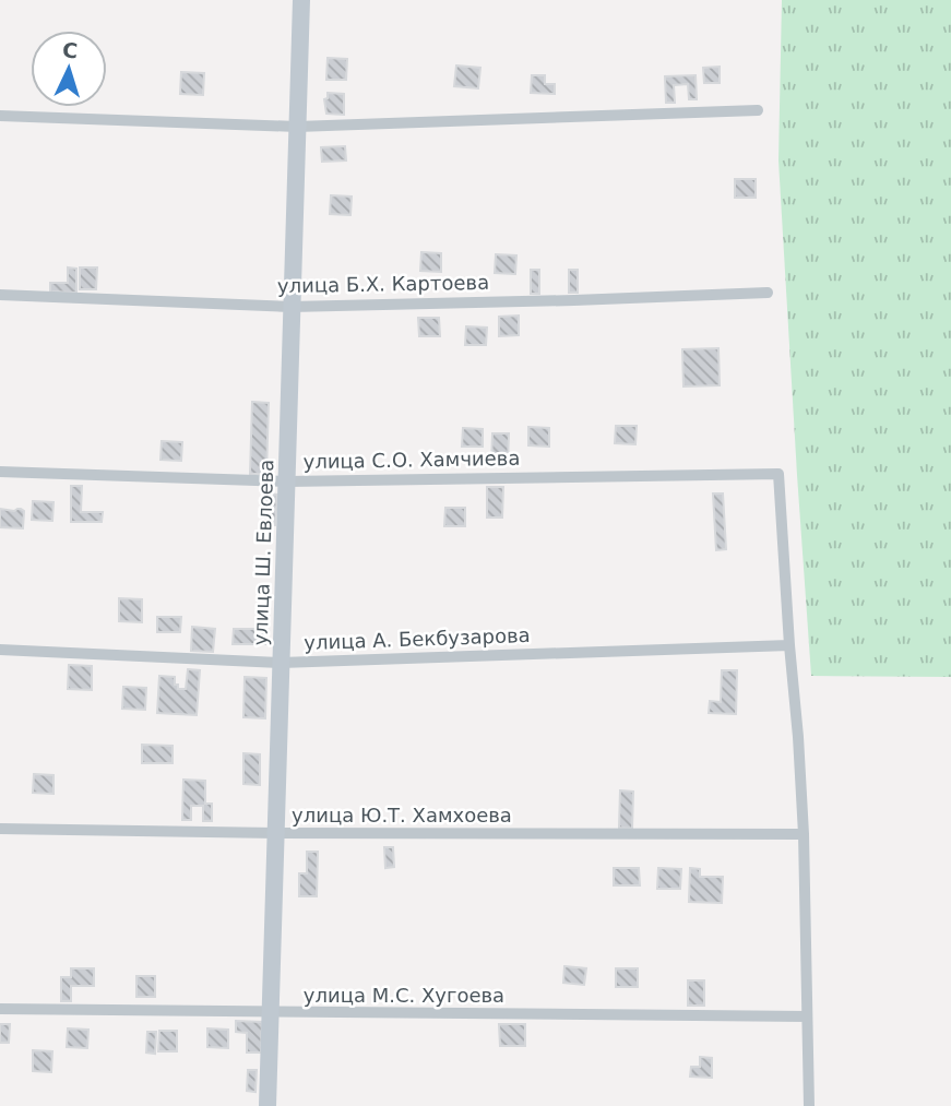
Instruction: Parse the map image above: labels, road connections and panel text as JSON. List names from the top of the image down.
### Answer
{
  "streets": {
    "street": [
      "улица Б.Х. Картоева",
      "улица С.О. Хамчиева",
      "улица Ш. Евлоева",
      "улица А. Бекбузарова",
      "улица Ю.Т. Хамхоева",
      "улица М.С. Хугоева"
    ]
  },
  "crossings": [
    ["улица Б.Х. Картоева", "улица Ш. Евлоева"],
    ["улица С.О. Хамчиева", "улица Ш. Евлоева"],
    ["улица С.О. Хамчиева", "улица А. Бекбузарова"],
    ["улица Ш. Евлоева", "улица А. Бекбузарова"],
    ["улица Ш. Евлоева", "улица Ю.Т. Хамхоева"],
    ["улица Ш. Евлоева", "улица М.С. Хугоева"]
  ],
  "north": "top"
}
